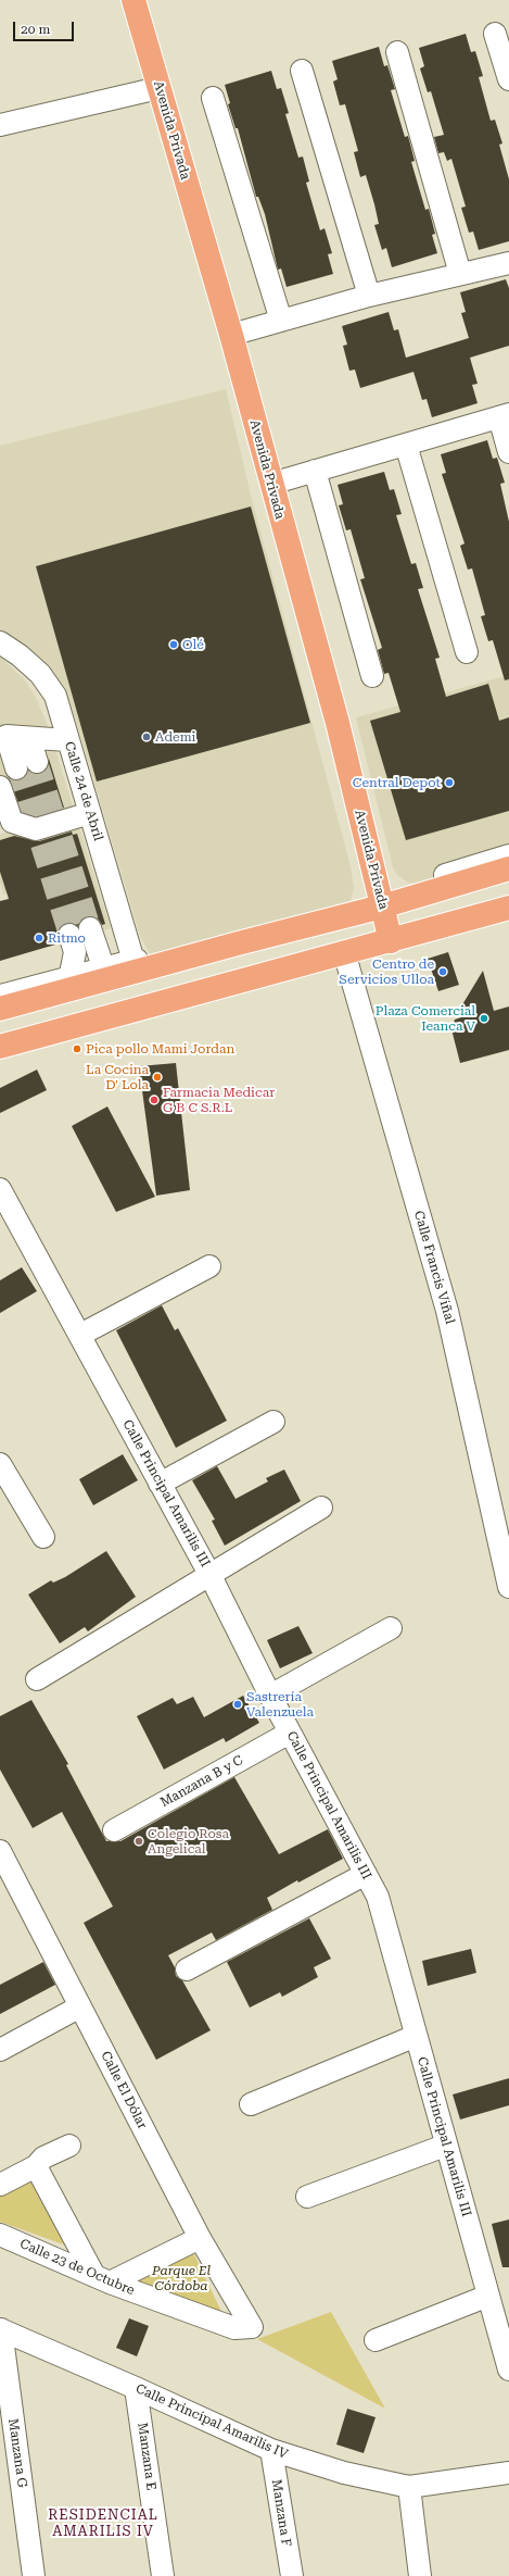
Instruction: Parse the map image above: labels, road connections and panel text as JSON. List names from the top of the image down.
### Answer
{
  "streets": {
    "main road": ["Avenida Privada"],
    "street": [
      "Calle 24 de Abril",
      "Calle Francis Viñal",
      "Calle Principal Amarilis III",
      "Manzana B y C",
      "Calle El Dólar",
      "Calle 23 de Octubre",
      "Calle Principal Amarilis IV",
      "Manzana G",
      "Manzana E",
      "Manzana F"
    ]
  },
  "crossings": [
    ["Calle Principal Amarilis III", "Manzana B y C"],
    ["Calle El Dólar", "Calle 23 de Octubre"],
    ["Calle Principal Amarilis IV", "Manzana G"],
    ["Calle Principal Amarilis IV", "Manzana E"],
    ["Calle Principal Amarilis IV", "Manzana F"]
  ],
  "districts": ["RESIDENCIAL AMARILIS IV"],
  "parks": ["Parque El Córdoba"],
  "places": [
    "Olé",
    "Ademi",
    "Central Depot",
    "Ritmo",
    "Centro de Servicios Ulloa",
    "Plaza Comercial Ieanca V",
    "Pica pollo Mami Jordan",
    "La Cocina D' Lola",
    "Farmacia Medicar G B C S.R.L",
    "Sastrería Valenzuela",
    "Colegio Rosa Angelical"
  ],
  "scale_bar": "20 m"
}
